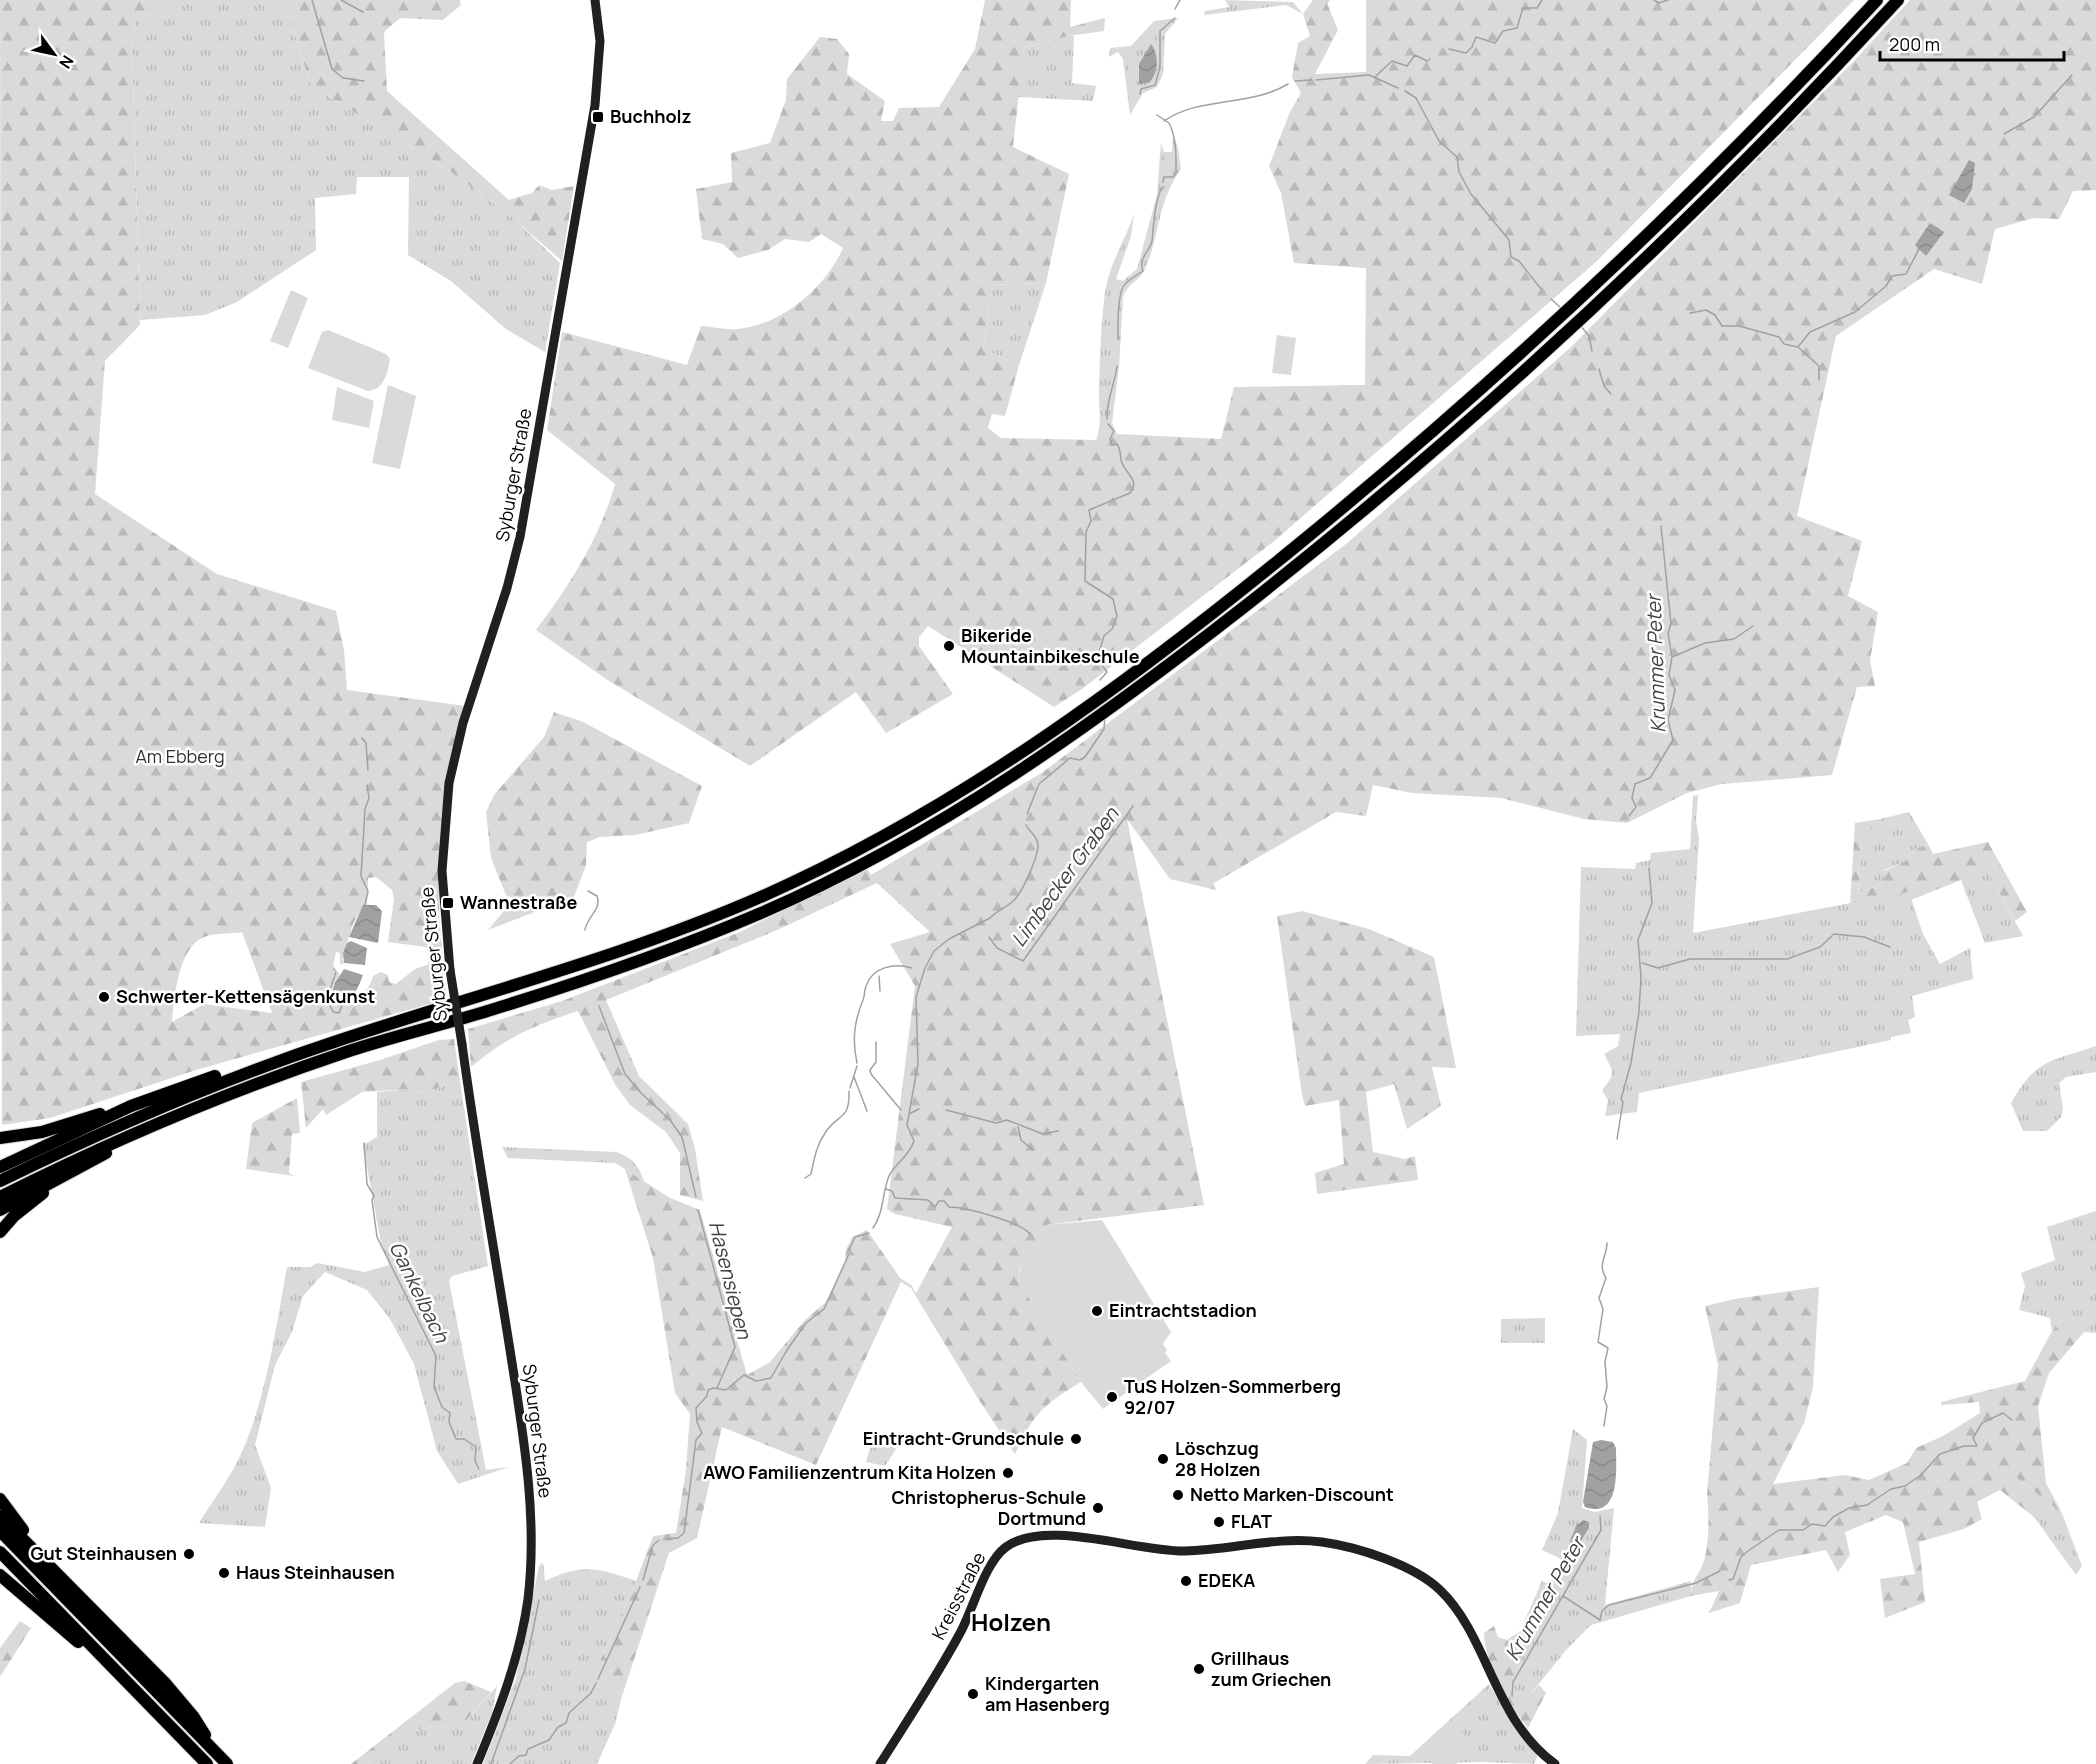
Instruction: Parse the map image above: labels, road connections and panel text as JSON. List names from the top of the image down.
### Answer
{
  "streets": {
    "street": ["Syburger Straße", "Kreisstraße"]
  },
  "districts": ["Holzen"],
  "water": [
    "Krummer Peter",
    "Limbecker Graben",
    "Hasensiepen",
    "Gankelbach"
  ],
  "parks": ["Am Ebberg"],
  "places": {
    "transit": ["Buchholz", "Wannestraße"],
    "other": [
      "Bikeride Mountainbikeschule",
      "Schwerter-Kettensägenkunst",
      "Eintrachtstadion",
      "TuS Holzen-Sommerberg 92/07",
      "Eintracht-Grundschule",
      "Löschzug 28 Holzen",
      "AWO Familienzentrum Kita Holzen",
      "Netto Marken-Discount",
      "Christopherus-Schule Dortmund",
      "FLAT",
      "Gut Steinhausen",
      "Haus Steinhausen",
      "EDEKA",
      "Grillhaus zum Griechen",
      "Kindergarten am Hasenberg"
    ]
  },
  "scale_bar": "200 m",
  "north": "bottom right"
}
